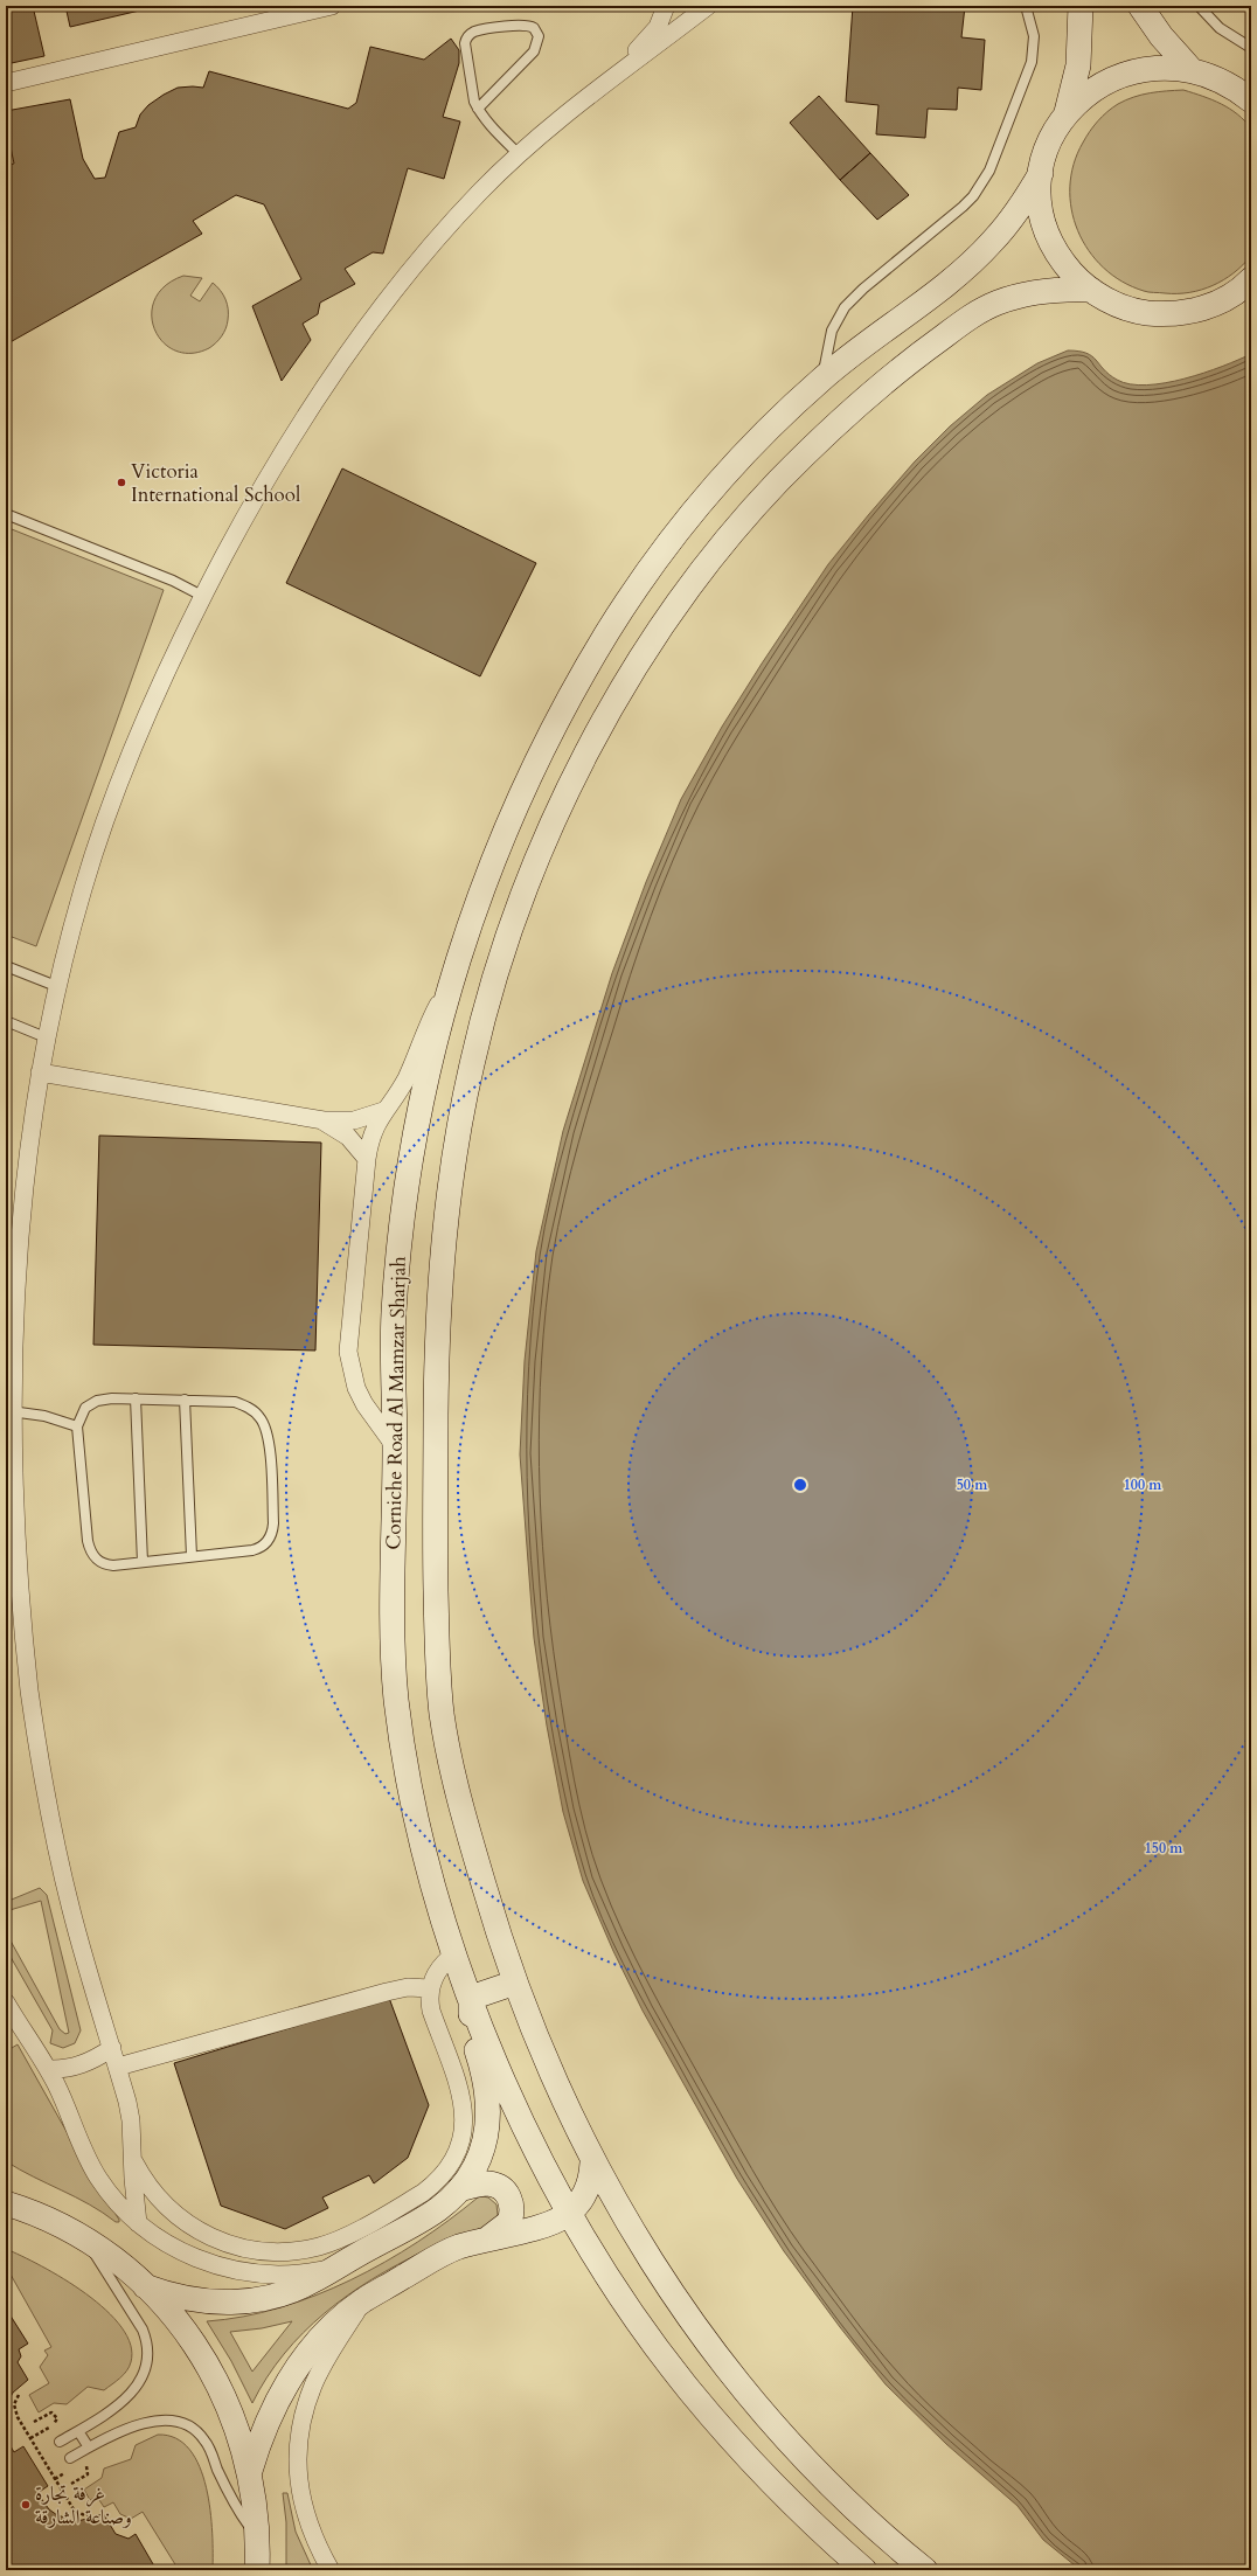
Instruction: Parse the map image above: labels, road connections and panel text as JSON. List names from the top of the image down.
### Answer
{
  "streets": {
    "main road": ["Corniche Road Al Mamzar Sharjah"]
  },
  "places": ["Victoria International School", "غرفة تجارة وصناعة الشارقة"],
  "rings": ["50 m", "100 m", "150 m"]
}
